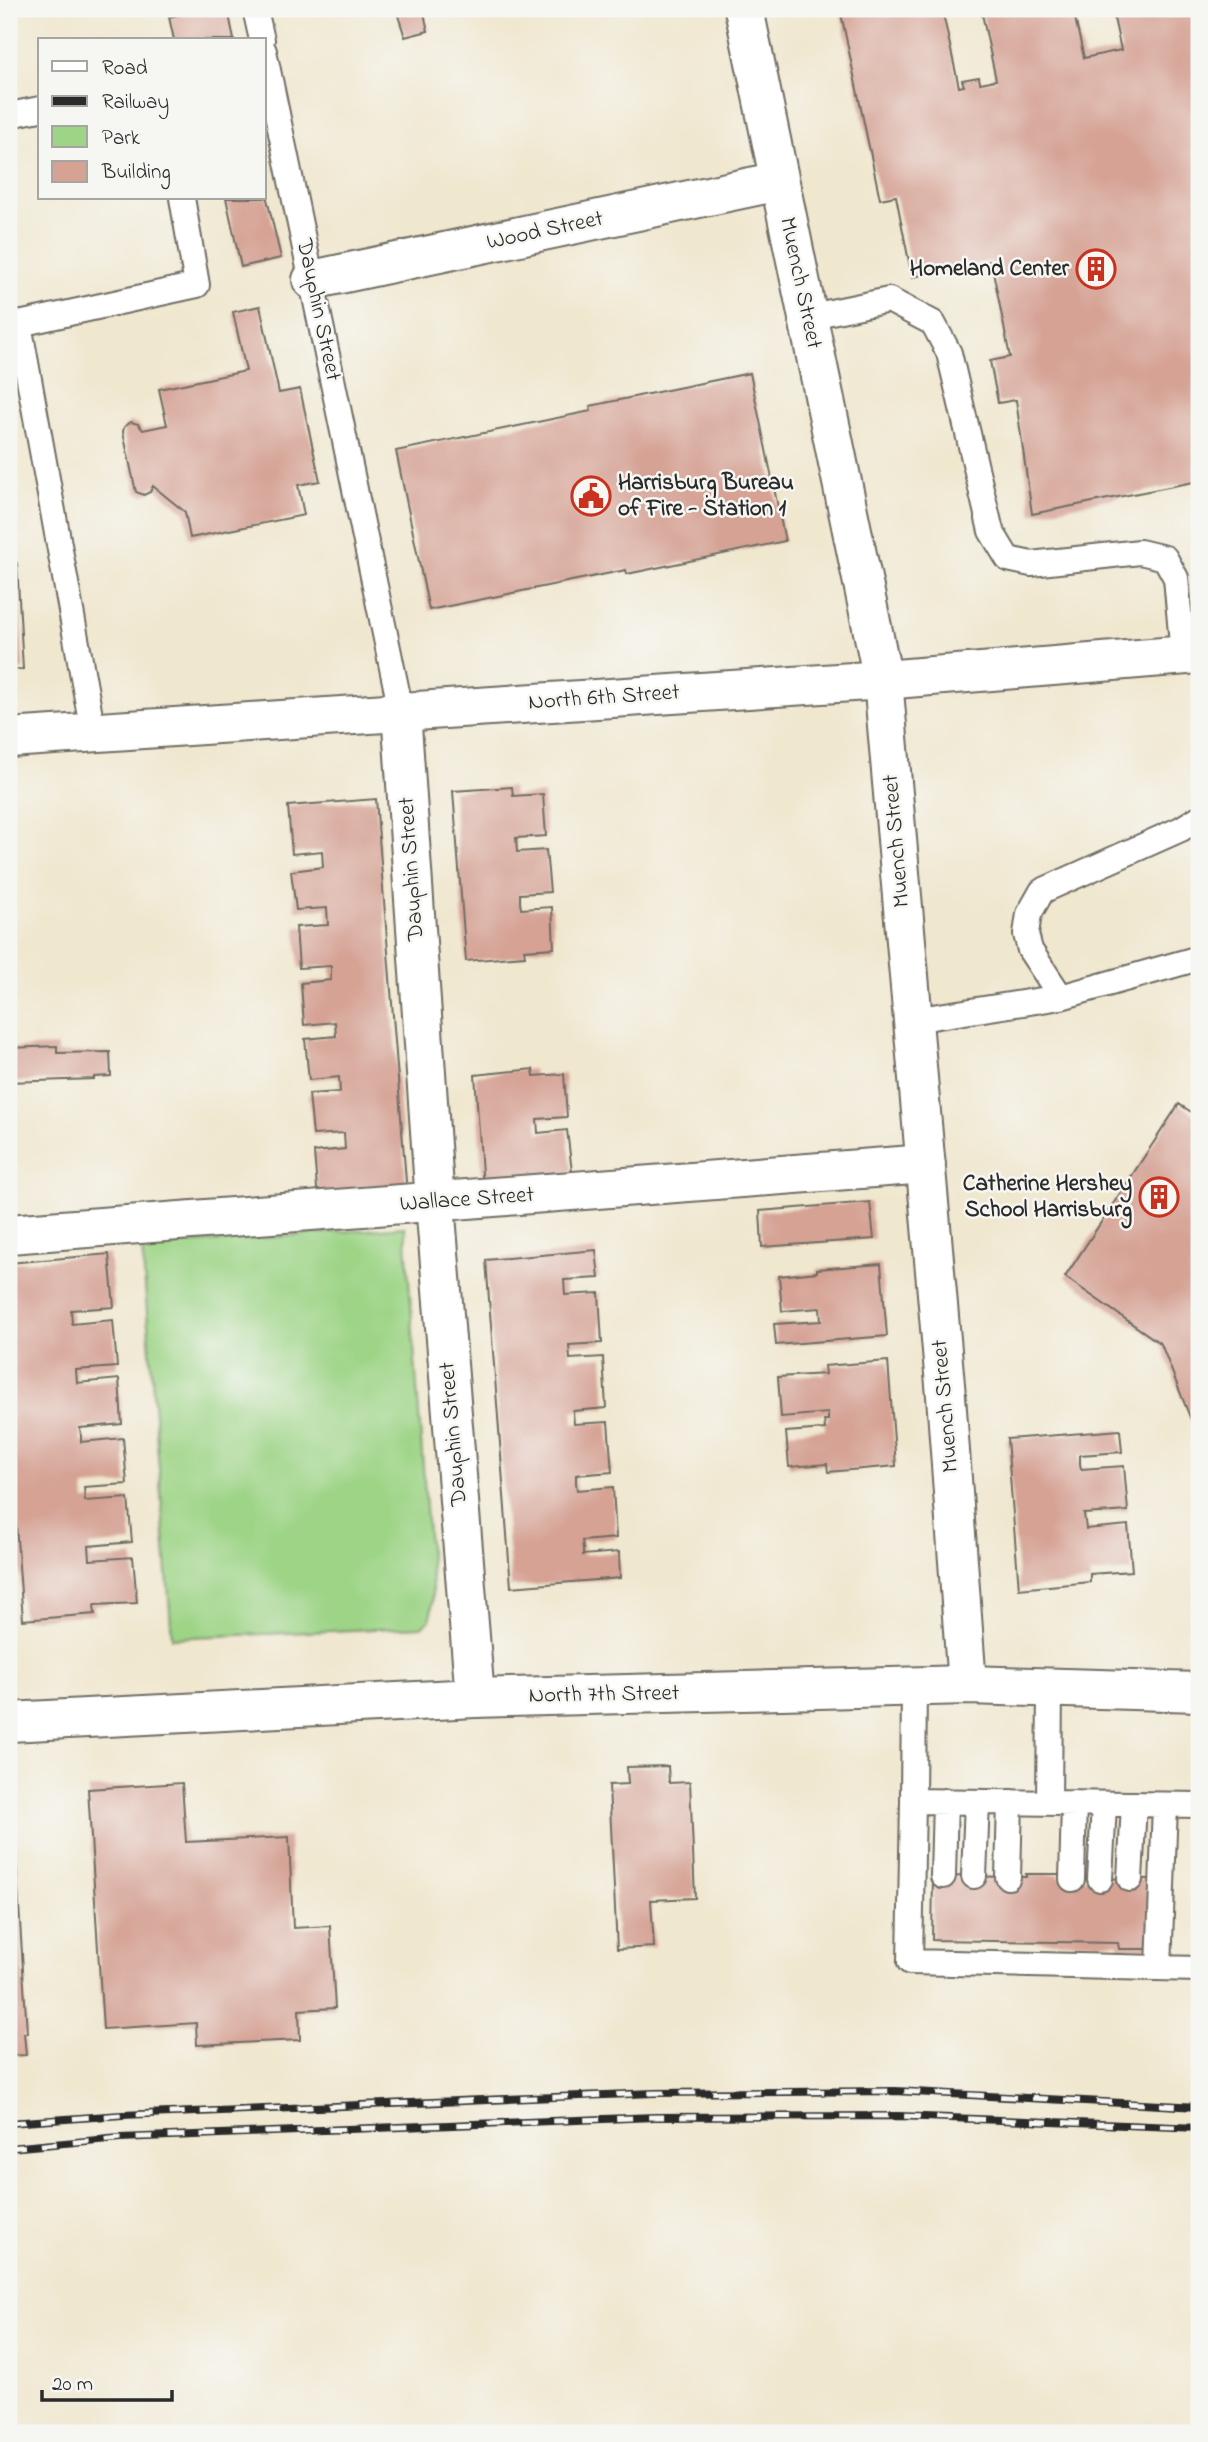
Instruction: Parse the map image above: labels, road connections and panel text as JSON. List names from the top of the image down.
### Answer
{
  "streets": {
    "street": [
      "Wood Street",
      "Muench Street",
      "Dauphin Street",
      "North 6th Street",
      "Wallace Street",
      "North 7th Street"
    ]
  },
  "crossings": [
    ["Wood Street", "Muench Street"],
    ["Wood Street", "Dauphin Street"],
    ["Muench Street", "North 6th Street"],
    ["Muench Street", "Wallace Street"],
    ["Muench Street", "North 7th Street"],
    ["Dauphin Street", "North 6th Street"],
    ["Dauphin Street", "Wallace Street"],
    ["Dauphin Street", "North 7th Street"]
  ],
  "places": {
    "building": ["Homeland Center", "Catherine Hershey School Harrisburg"],
    "public building": ["Harrisburg Bureau of Fire - Station 1"]
  },
  "legend": [
    "Road",
    "Railway",
    "Park",
    "Building"
  ],
  "scale_bar": "20 m"
}
